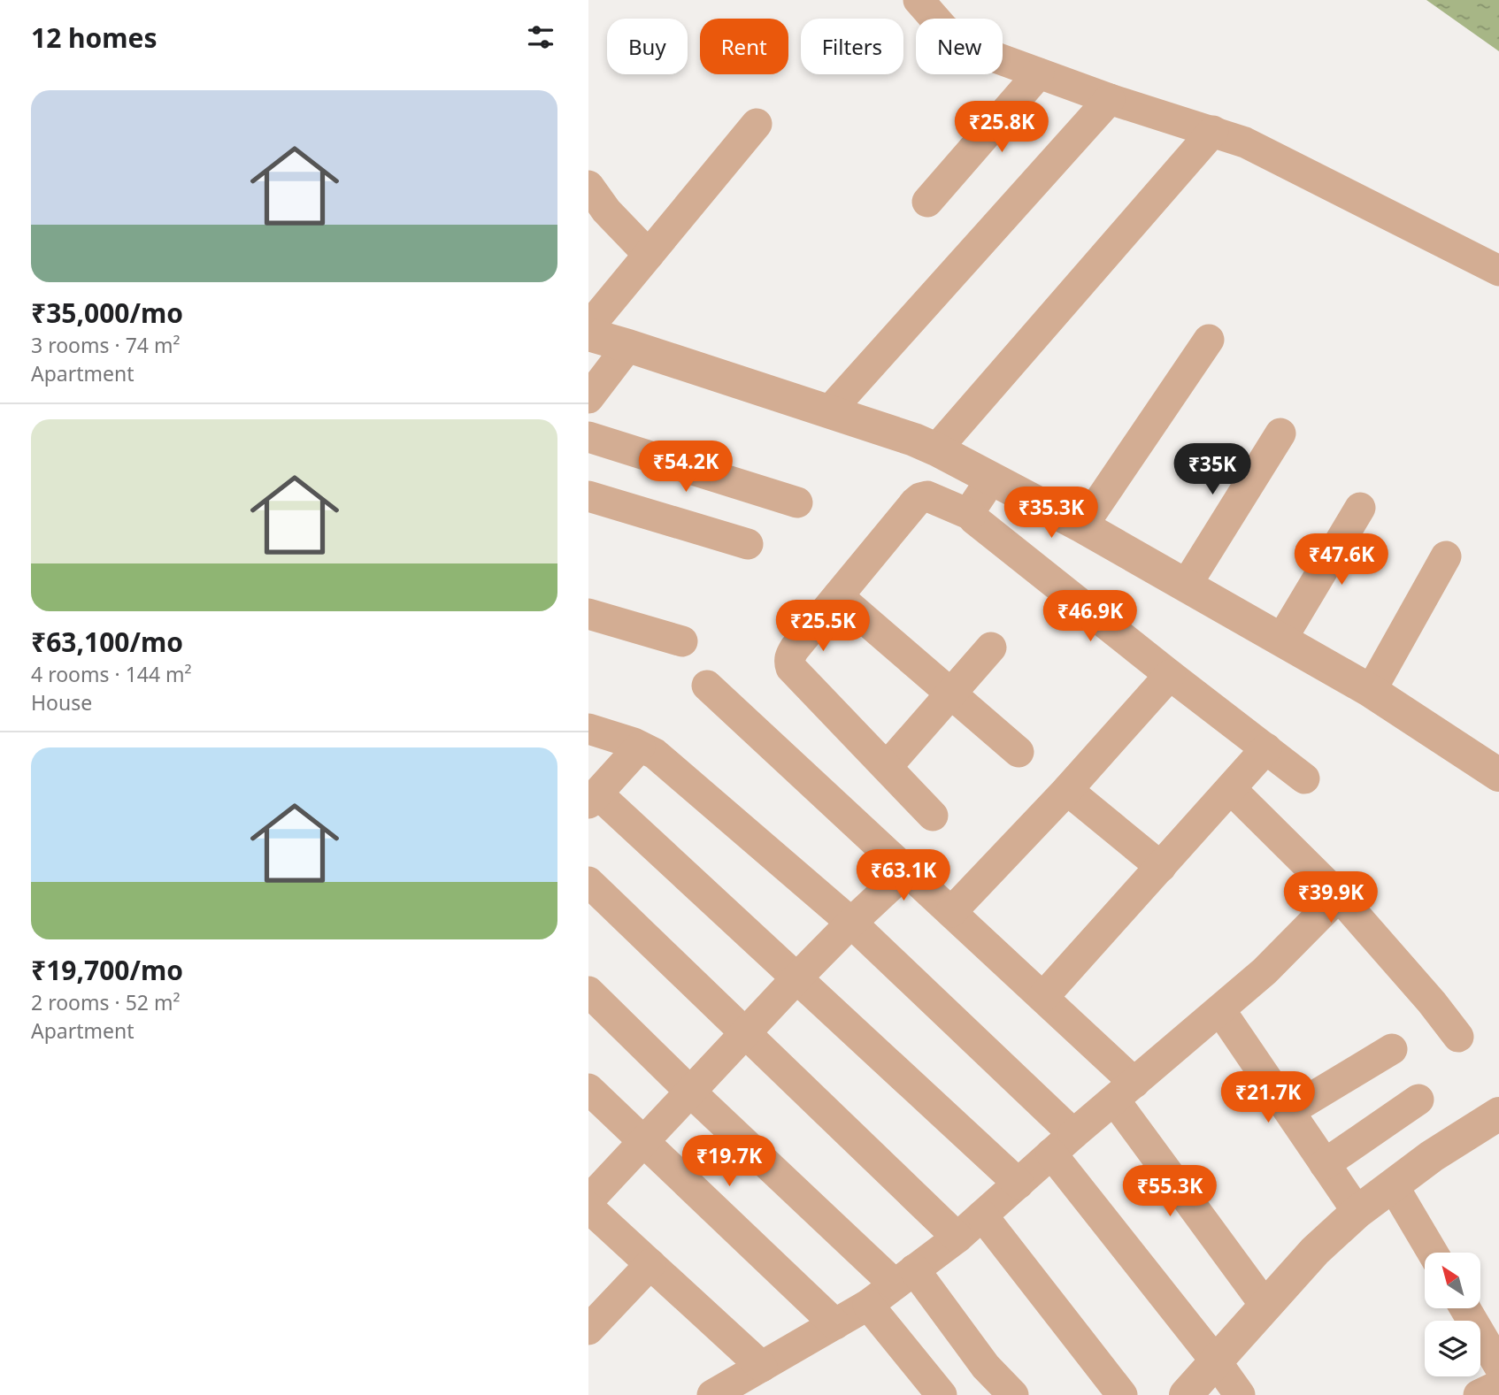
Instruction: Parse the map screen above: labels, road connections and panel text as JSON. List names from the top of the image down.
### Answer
{
  "north": "top left",
  "page": {
    "heading": "12 homes",
    "chip": [
      "Buy",
      "Rent",
      "Filters",
      "New"
    ],
    "list": [
      {
        "name": "₹35,000/mo",
        "note": "3 rooms · 74 m² · Apartment"
      },
      {
        "name": "₹63,100/mo",
        "note": "4 rooms · 144 m² · House"
      },
      {
        "name": "₹19,700/mo",
        "note": "2 rooms · 52 m² · Apartment"
      }
    ],
    "price": [
      "₹25.8K",
      "₹54.2K",
      "₹35K",
      "₹35.3K",
      "₹47.6K",
      "₹46.9K",
      "₹25.5K",
      "₹63.1K",
      "₹39.9K",
      "₹21.7K",
      "₹19.7K",
      "₹55.3K"
    ]
  }
}
